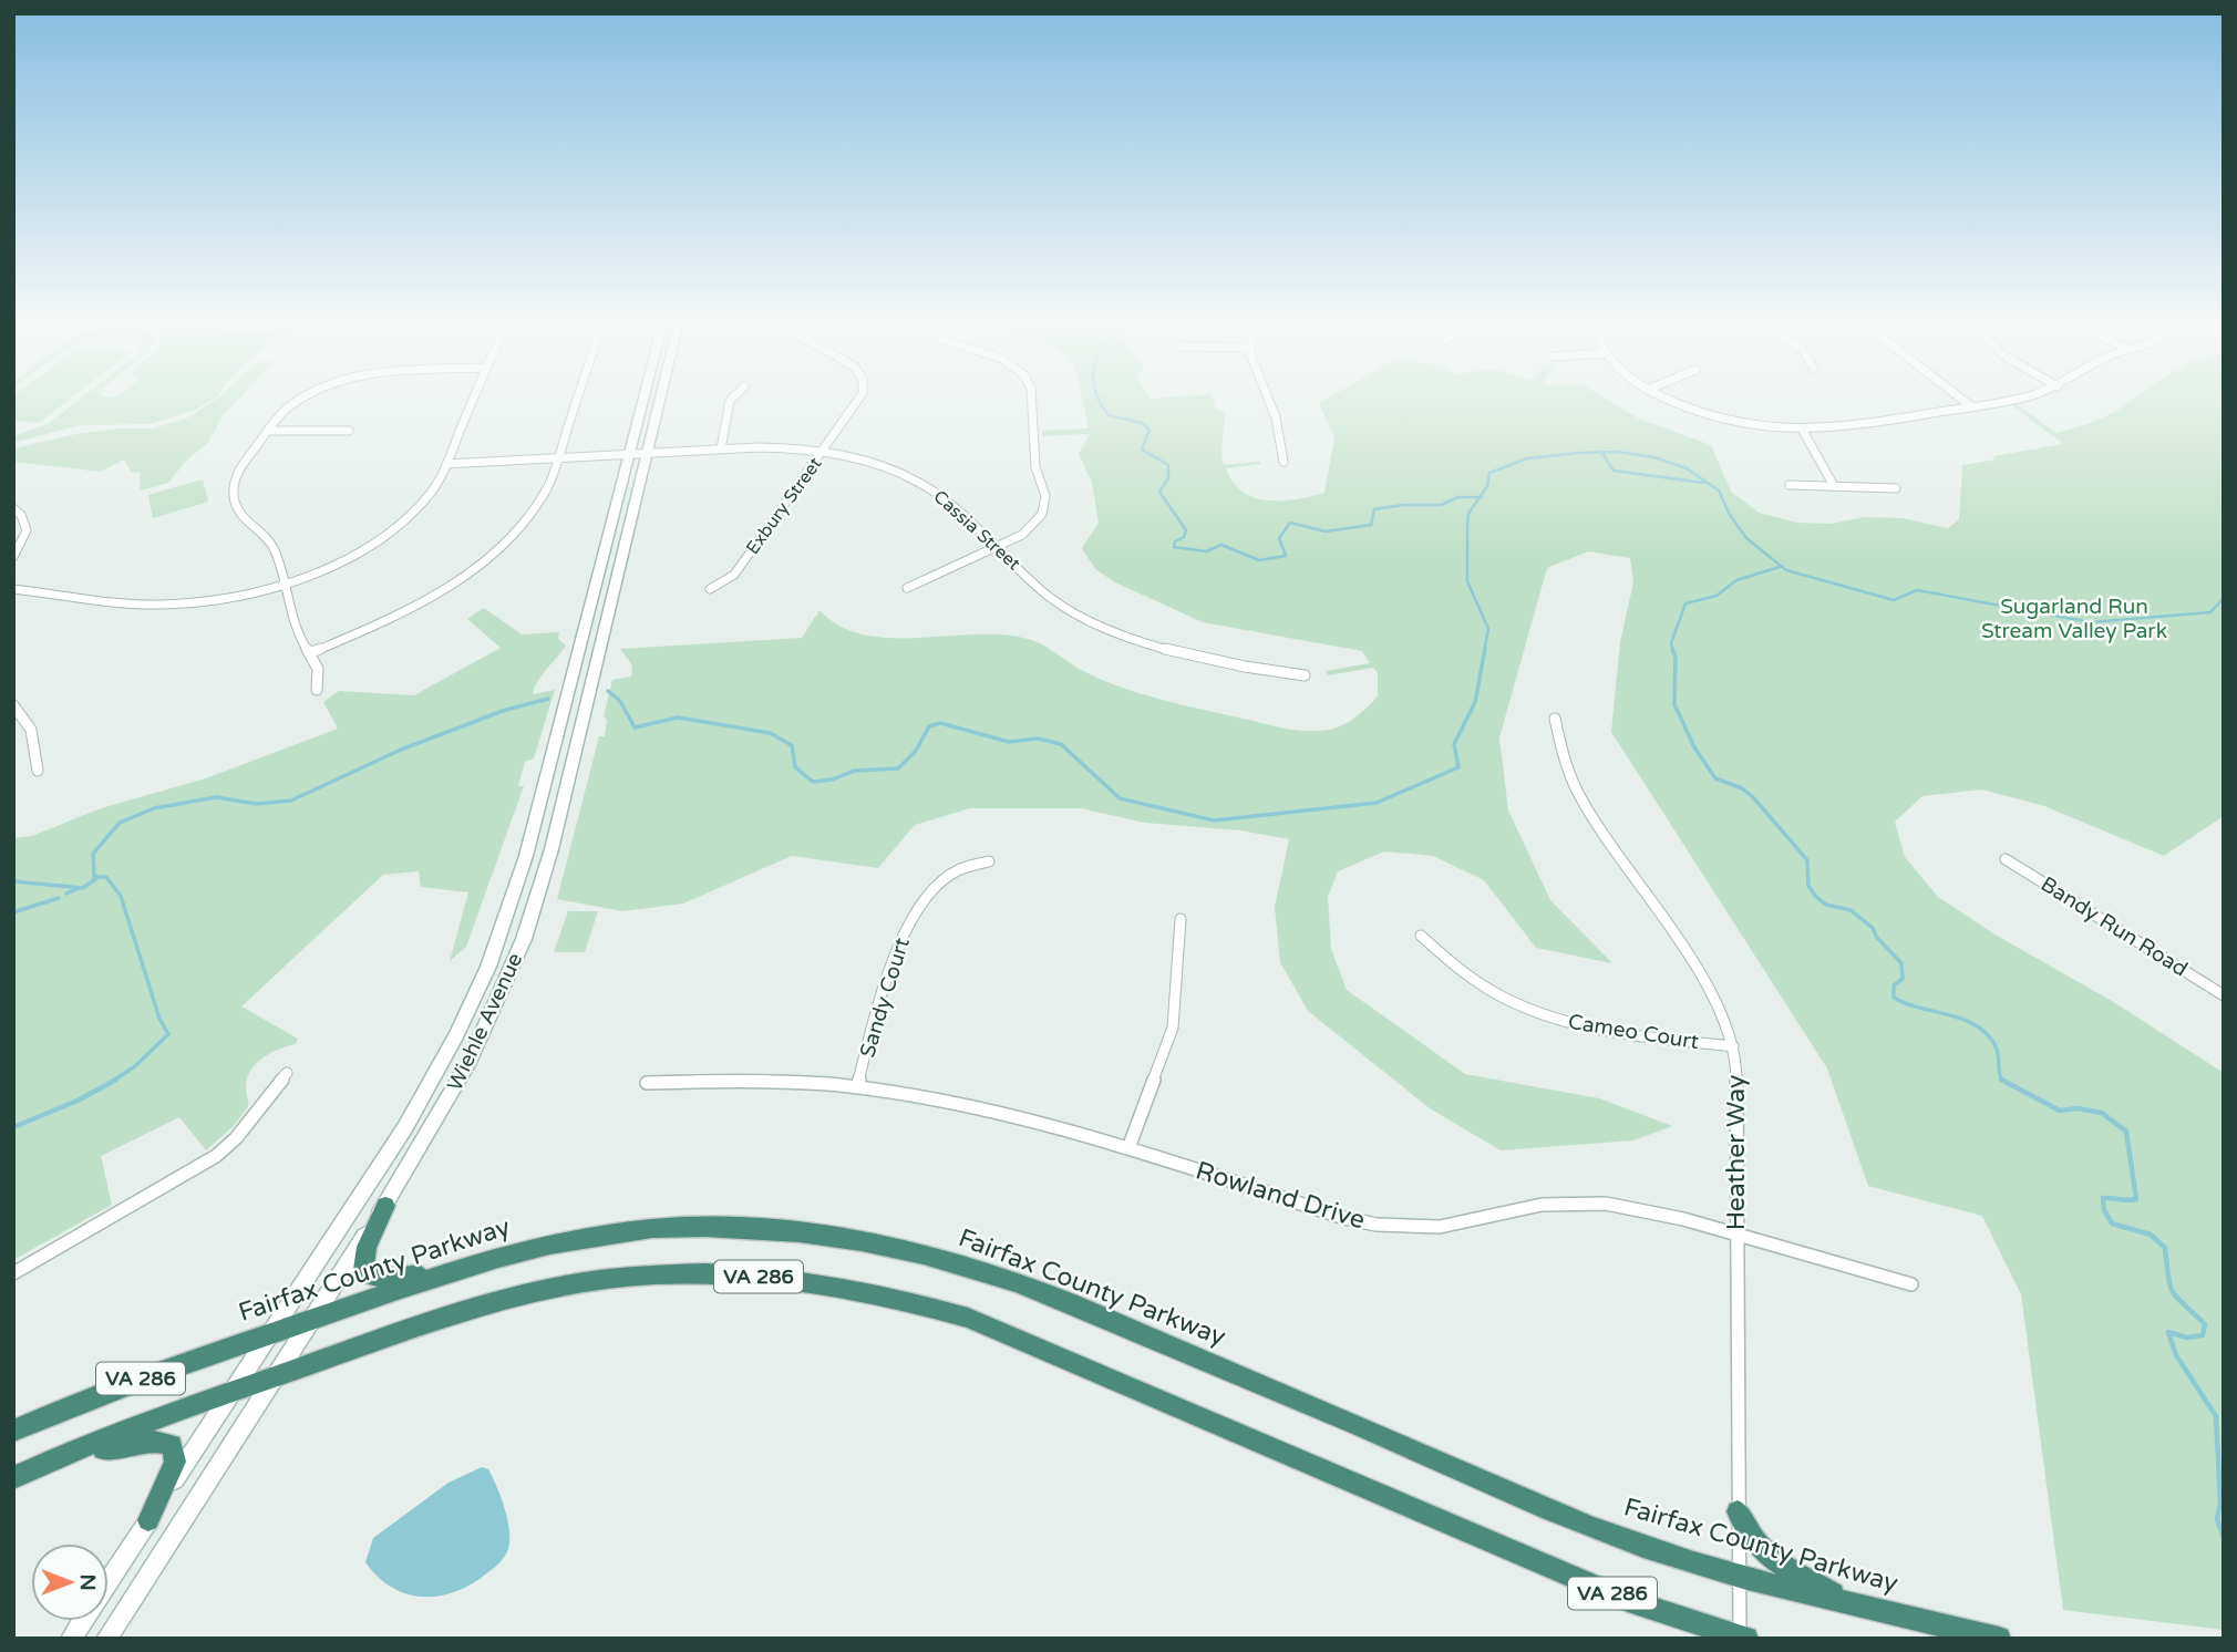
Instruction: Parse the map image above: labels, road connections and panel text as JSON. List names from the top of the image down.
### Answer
{
  "streets": {
    "highway": ["Fairfax County Parkway", "VA 286"],
    "main road": ["Wiehle Avenue"],
    "street": [
      "Exbury Street",
      "Cassia Street",
      "Bandy Run Road",
      "Sandy Court",
      "Cameo Court",
      "Heather Way",
      "Rowland Drive"
    ]
  },
  "crossings": [
    ["Exbury Street", "Cassia Street"],
    ["Cassia Street", "Wiehle Avenue"],
    ["Sandy Court", "Rowland Drive"],
    ["Wiehle Avenue", "Fairfax County Parkway"],
    ["Wiehle Avenue", "VA 286"],
    ["Cameo Court", "Heather Way"],
    ["Heather Way", "Rowland Drive"],
    ["Heather Way", "Fairfax County Parkway"],
    ["Heather Way", "VA 286"]
  ],
  "parks": ["Sugarland Run Stream Valley Park"],
  "north": "right"
}
